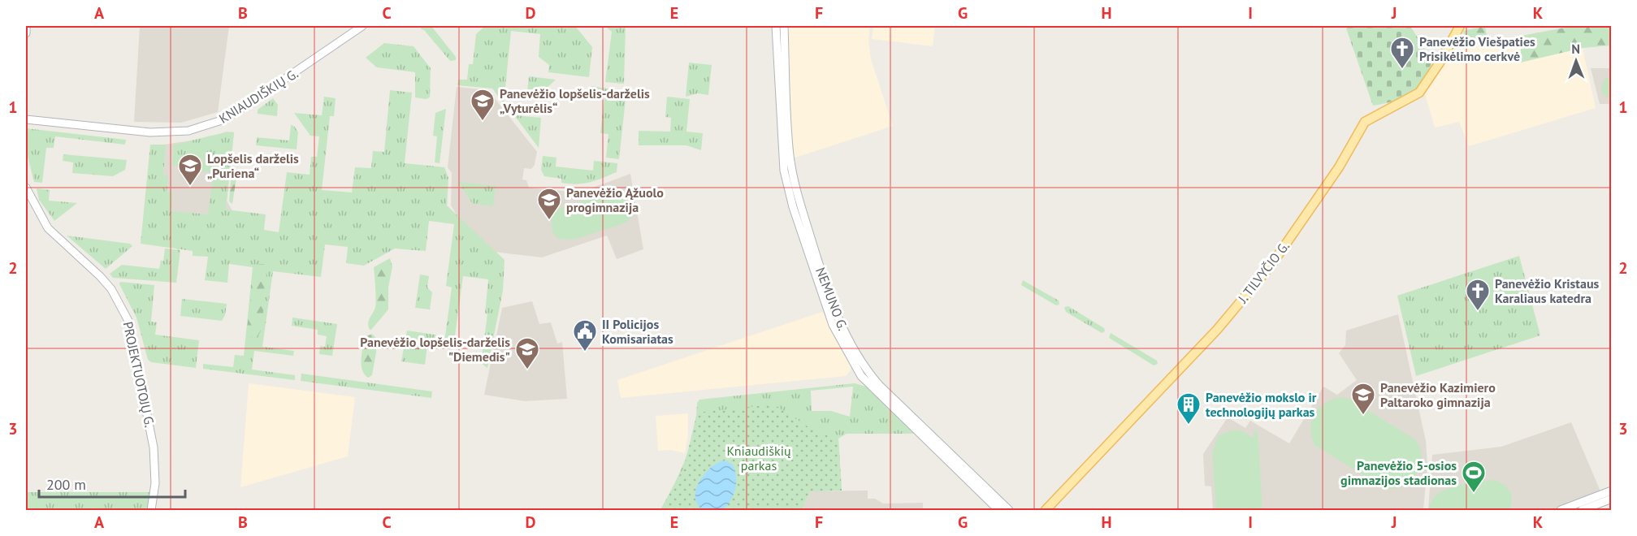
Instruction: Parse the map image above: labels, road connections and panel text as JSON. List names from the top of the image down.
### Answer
{
  "streets": {
    "main road": [
      "KNIAUDIŠKIŲ G.",
      "J. TILVYČIO G.",
      "NEMUNO G.",
      "PROJEKTUOTOJŲ G."
    ]
  },
  "parks": ["Kniaudiškių parkas"],
  "places": {
    "church": ["Panevėžio Viešpaties Prisikėlimo cerkvė", "Panevėžio Kristaus Karaliaus katedra"],
    "school or university": [
      "Panevėžio lopšelis-darželis „Vyturėlis“",
      "Lopšelis darželis „Puriena“",
      "Panevėžio Ąžuolo progimnazija",
      "Panevėžio lopšelis-darželis \"Diemedis\"",
      "Panevėžio Kazimiero Paltaroko gimnazija"
    ],
    "public building": ["II Policijos Komisariatas"],
    "building": ["Panevėžio mokslo ir technologijų parkas"],
    "sports": ["Panevėžio 5-osios gimnazijos stadionas"]
  },
  "scale_bar": "200 m",
  "north": "top",
  "grid": {
    "columns": [
      "A",
      "B",
      "C",
      "D",
      "E",
      "F",
      "G",
      "H",
      "I",
      "J",
      "K"
    ],
    "rows": ["1", "2", "3"]
  }
}
